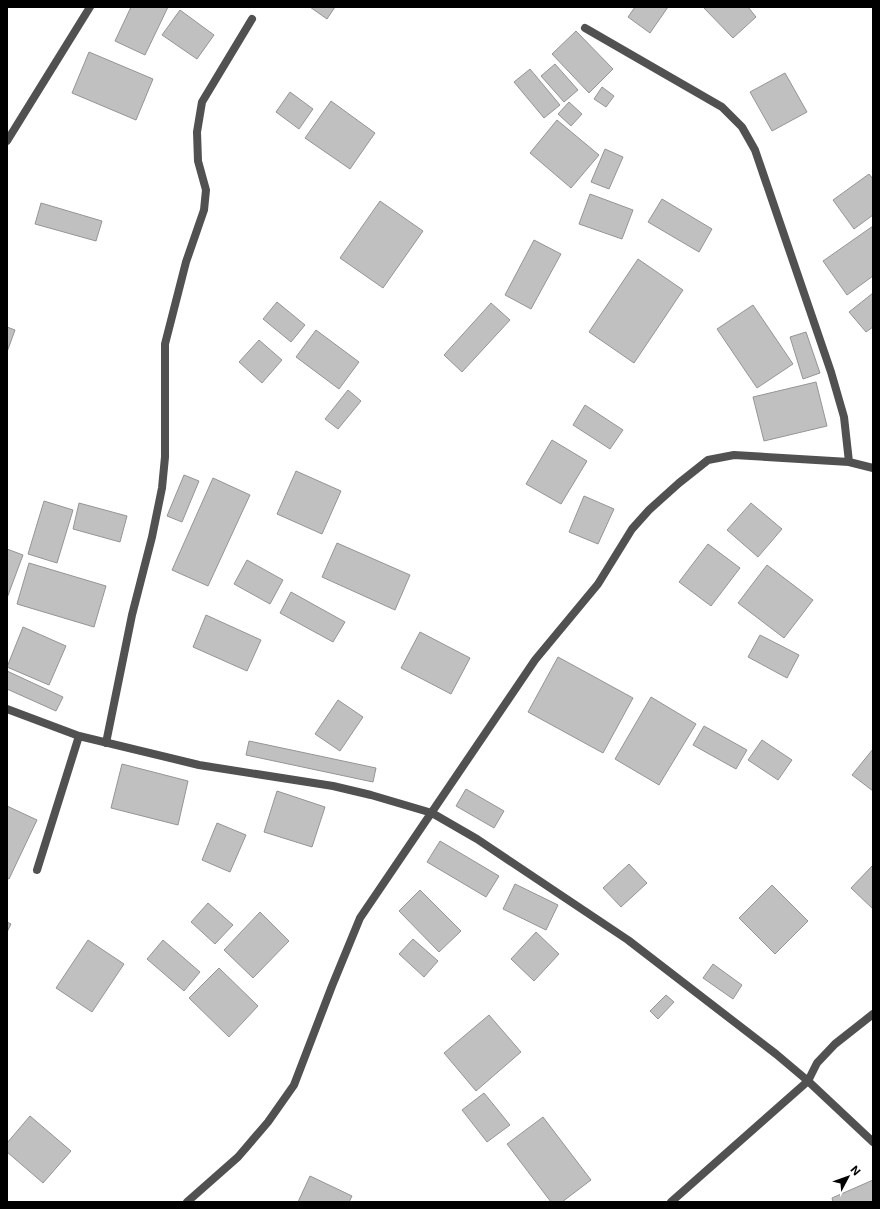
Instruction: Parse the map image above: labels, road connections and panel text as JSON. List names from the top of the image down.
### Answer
{
  "north": "top right"
}
